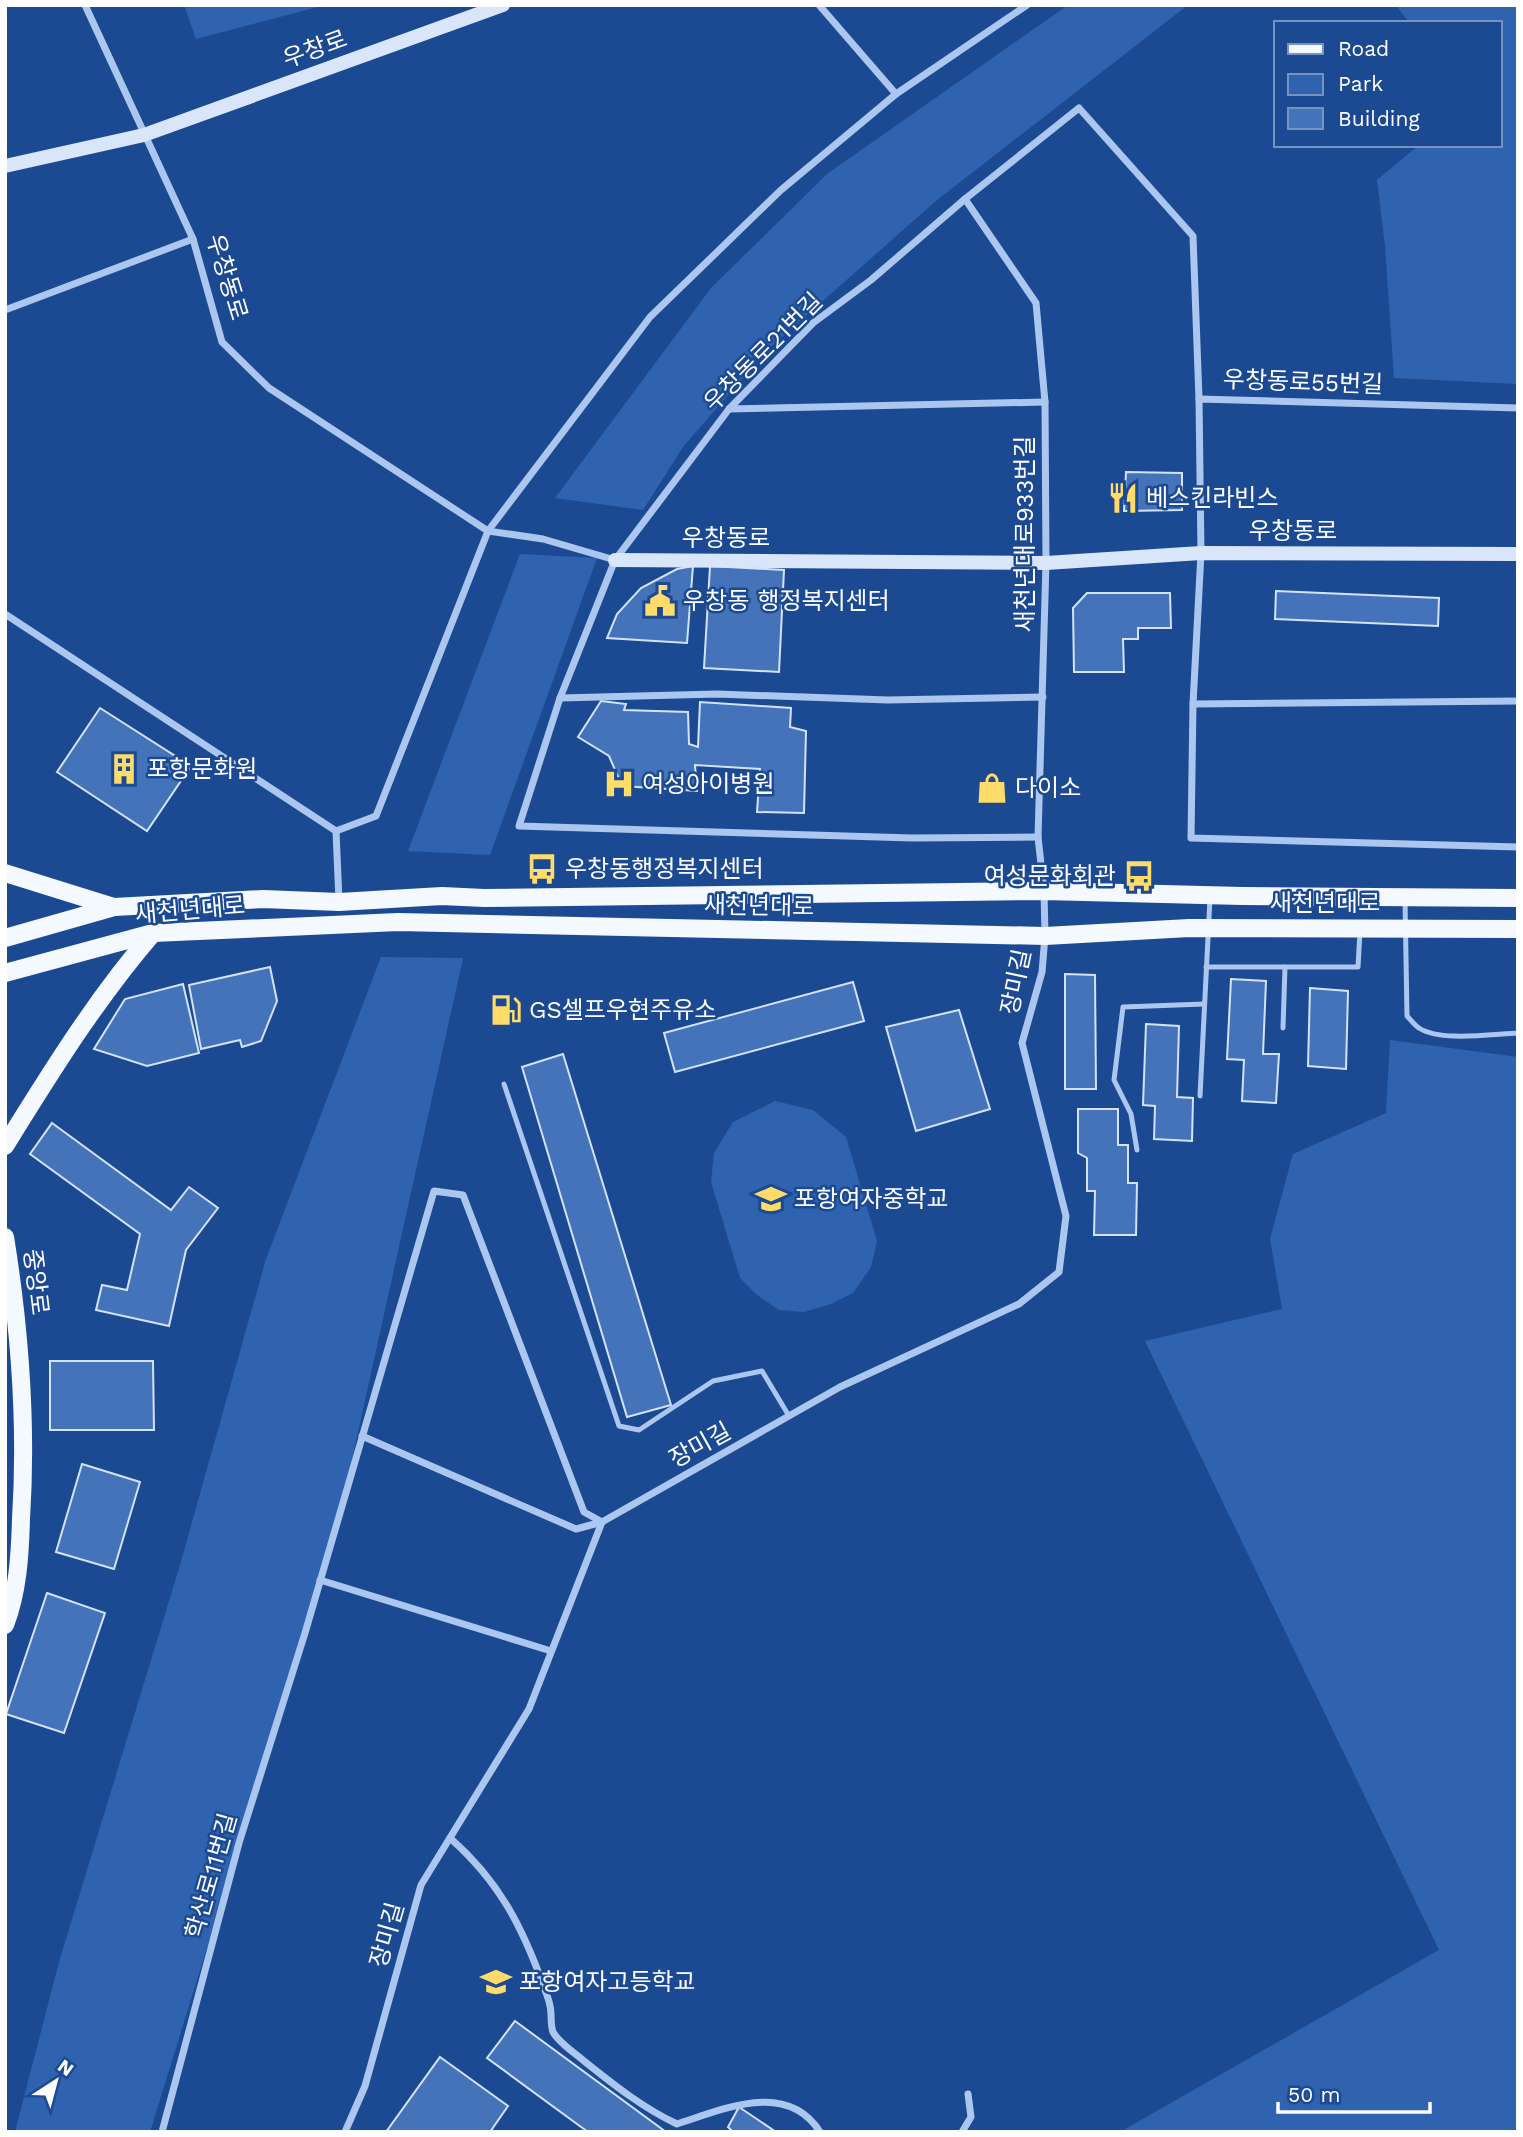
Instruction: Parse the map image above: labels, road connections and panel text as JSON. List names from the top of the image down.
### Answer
{
  "streets": {
    "main road": [
      "우창로",
      "우창동로",
      "새천년대로",
      "중앙로"
    ],
    "street": [
      "우창동로21번길",
      "우창동로55번길",
      "새천년대로933번길",
      "장미길",
      "학산로11번길"
    ]
  },
  "crossings": [
    ["우창로", "우창동로"],
    ["우창동로", "우창동로21번길"],
    ["우창동로", "우창동로55번길"],
    ["우창동로", "새천년대로933번길"],
    ["우창동로21번길", "우창동로55번길"],
    ["우창동로21번길", "새천년대로933번길"],
    ["새천년대로933번길", "새천년대로"],
    ["새천년대로933번길", "장미길"],
    ["새천년대로", "장미길"],
    ["장미길", "학산로11번길"]
  ],
  "places": {
    "restaurant": ["베스킨라빈스"],
    "public building": ["우창동 행정복지센터"],
    "building": ["포항문화원"],
    "hospital": ["여성아이병원"],
    "shop": ["다이소"],
    "bus stop": ["우창동행정복지센터", "여성문화회관"],
    "fuel station": ["GS셀프우현주유소"],
    "school or university": ["포항여자중학교", "포항여자고등학교"]
  },
  "legend": ["Road", "Park", "Building"],
  "scale_bar": "50 m",
  "north": "top right"
}
